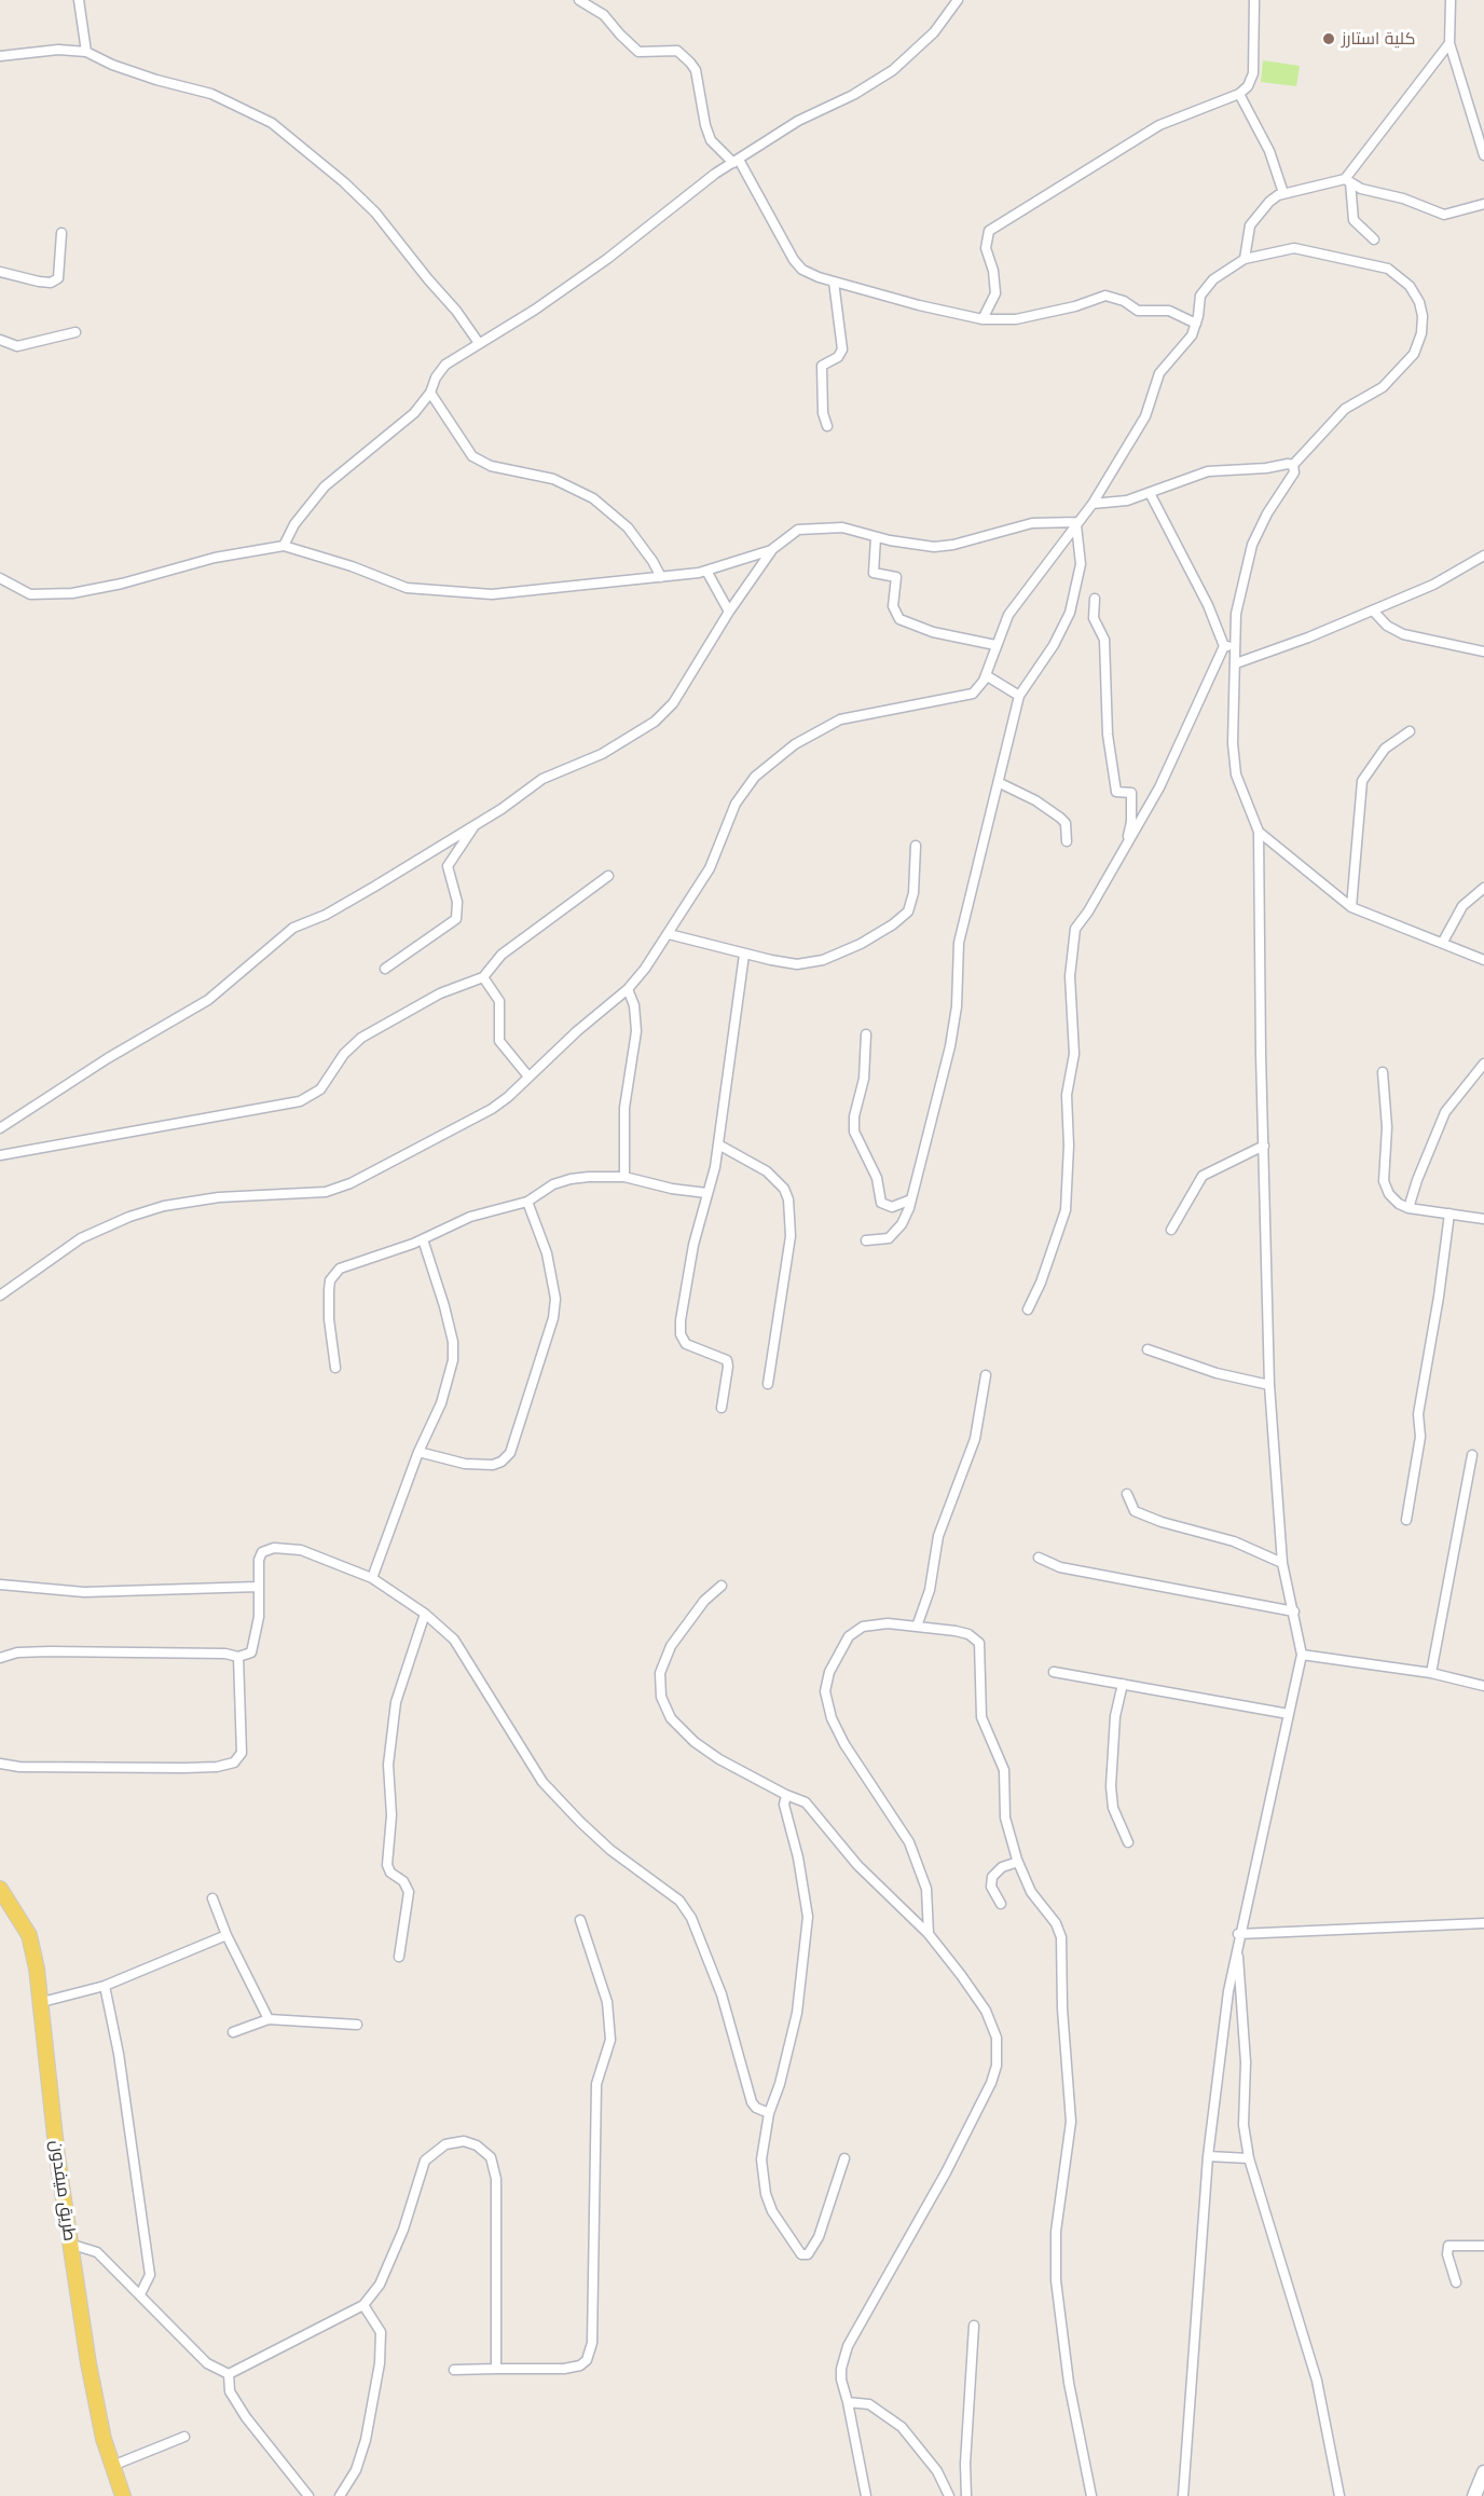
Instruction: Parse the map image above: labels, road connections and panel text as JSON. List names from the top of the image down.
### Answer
{
  "streets": {
    "main road": ["طريق ميفدون"]
  },
  "places": ["كلية استارز"]
}
